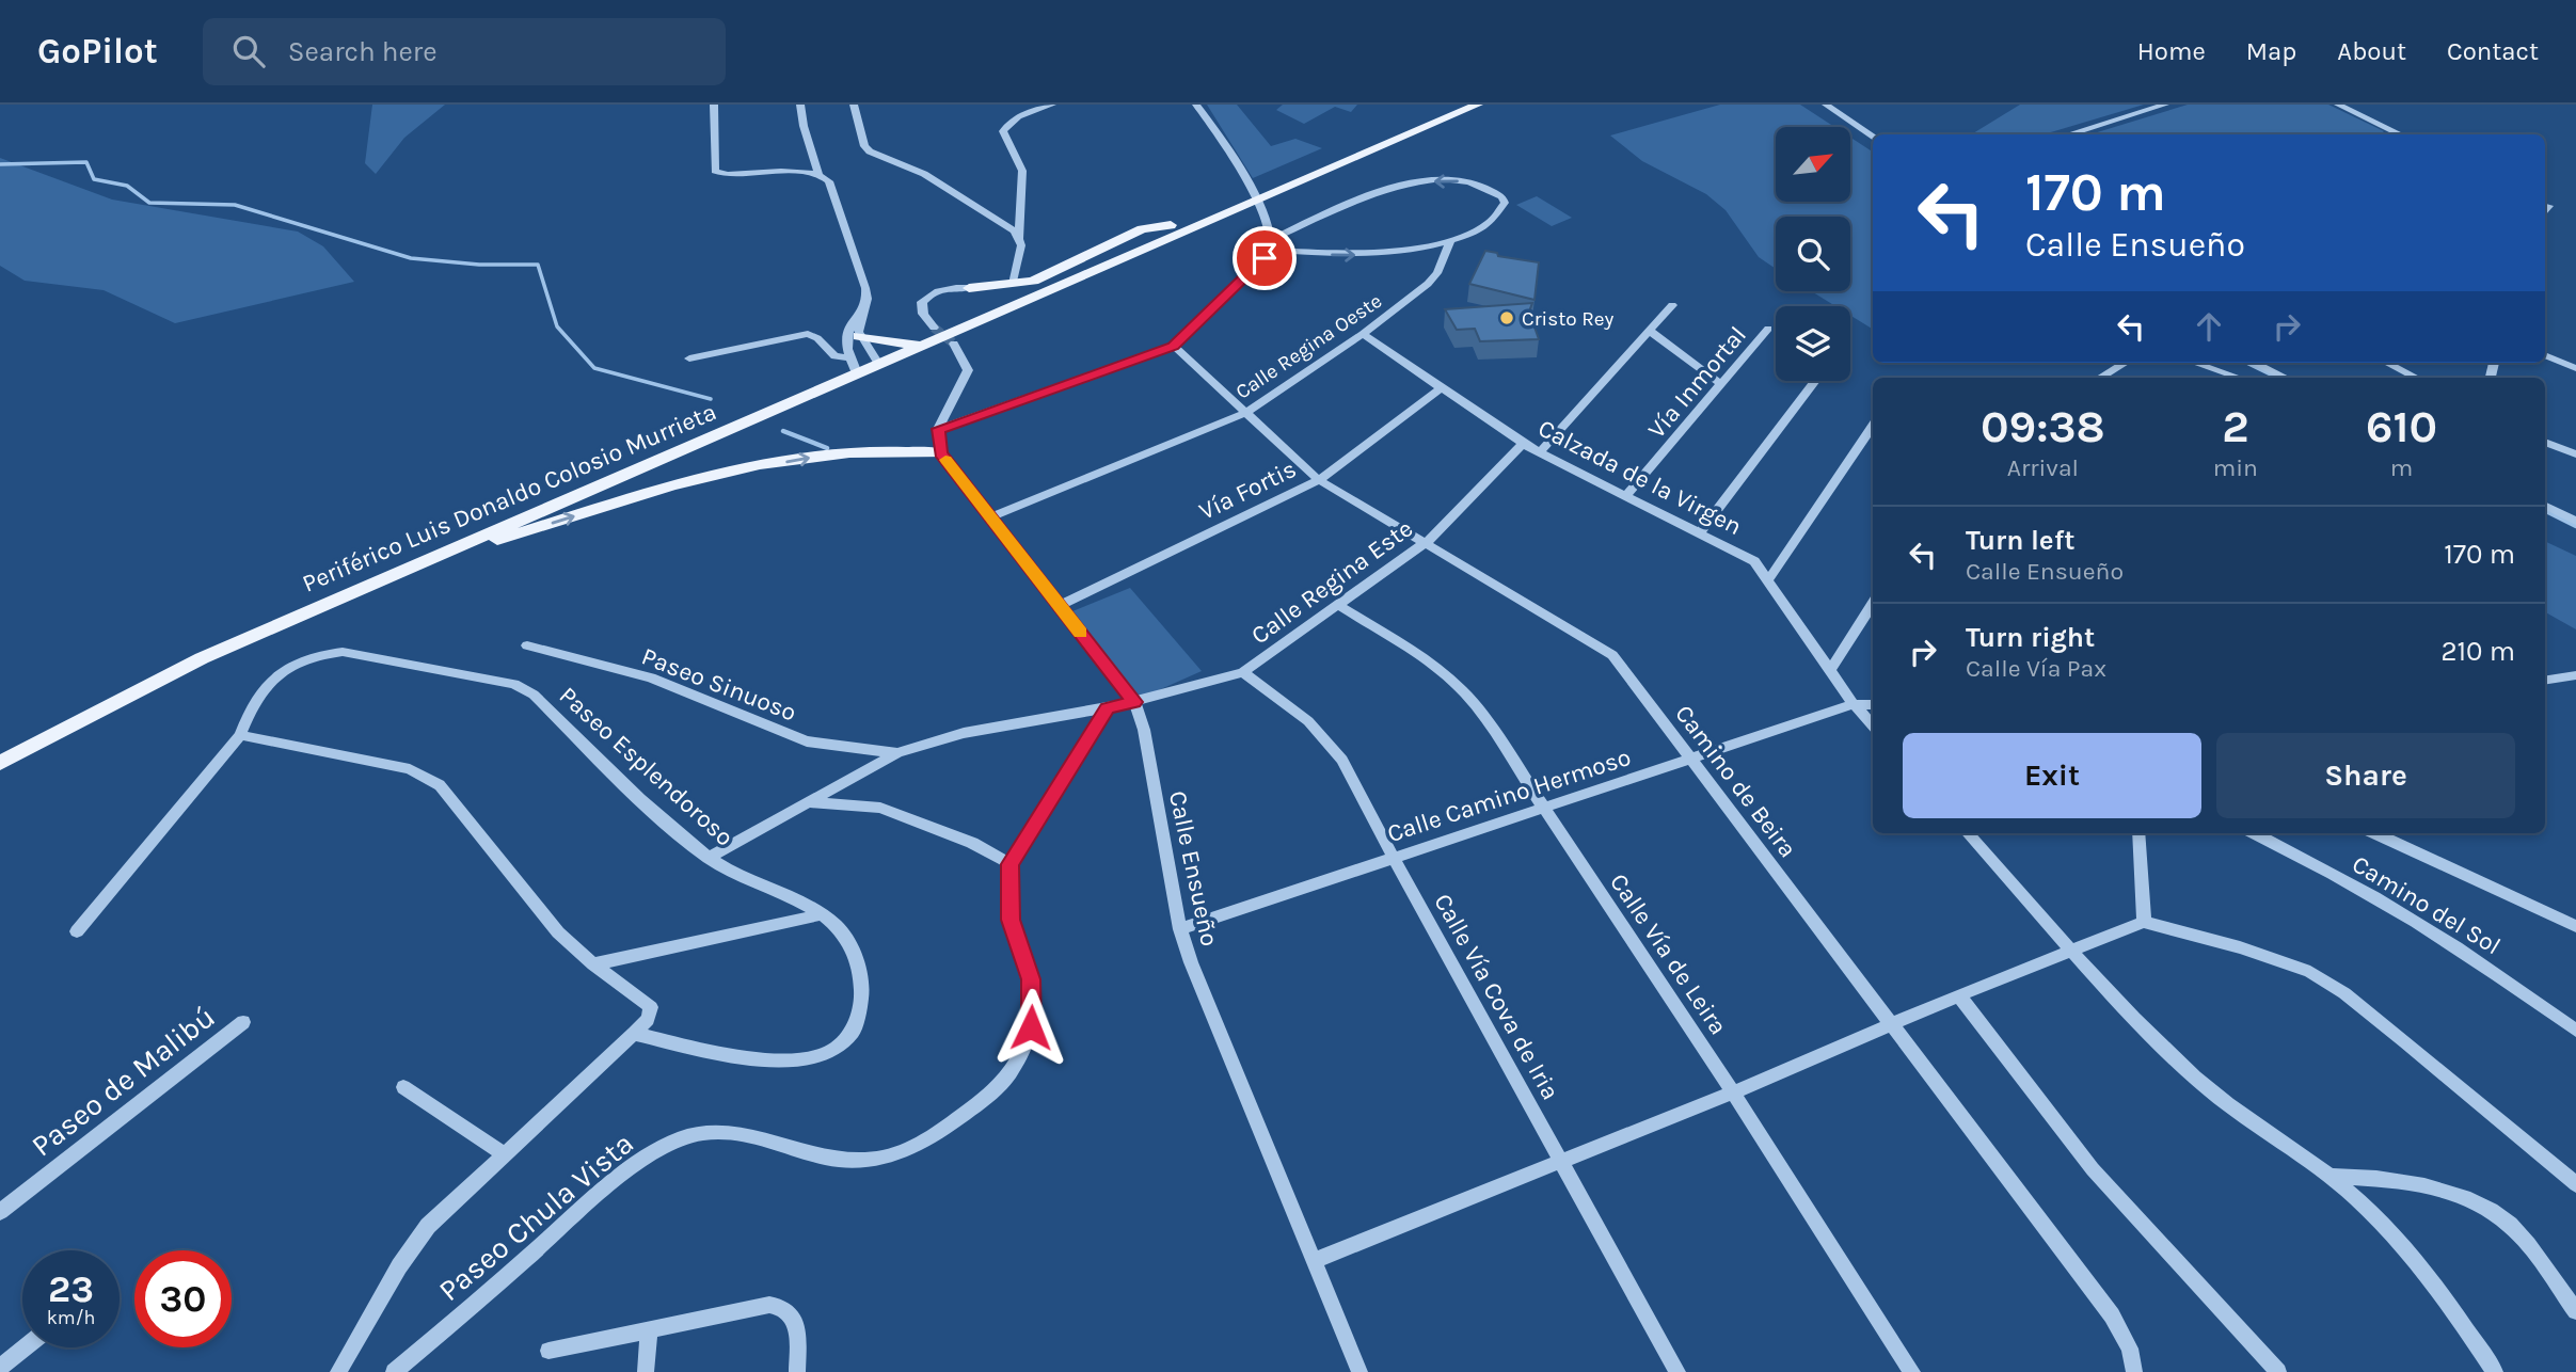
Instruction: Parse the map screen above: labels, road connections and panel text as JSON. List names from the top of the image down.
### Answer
{
  "streets": {
    "main road": ["Periférico Luis Donaldo Colosio Murrieta"],
    "street": [
      "Calle Regina Oeste",
      "Vía Inmortal",
      "Calzada de la Virgen",
      "Vía Fortis",
      "Calle Regina Este",
      "Paseo Sinuoso",
      "Paseo Esplendoroso",
      "Camino de Beira",
      "Calle Camino Hermoso",
      "Calle Ensueño",
      "Camino del Sol",
      "Calle Vía de Leira",
      "Calle Vía Cova de Iria",
      "Paseo de Malibú",
      "Paseo Chula Vista"
    ]
  },
  "crossings": [
    ["Calle Regina Oeste", "Calzada de la Virgen"],
    ["Calle Regina Oeste", "Camino de Beira"],
    ["Calle Regina Oeste", "Calle Ensueño"],
    ["Vía Inmortal", "Calzada de la Virgen"],
    ["Calzada de la Virgen", "Vía Fortis"],
    ["Calzada de la Virgen", "Calle Regina Este"],
    ["Calzada de la Virgen", "Calle Camino Hermoso"],
    ["Vía Fortis", "Camino de Beira"],
    ["Vía Fortis", "Calle Ensueño"],
    ["Calle Regina Este", "Paseo Sinuoso"],
    ["Calle Regina Este", "Camino de Beira"],
    ["Calle Regina Este", "Calle Ensueño"],
    ["Calle Regina Este", "Calle Vía de Leira"],
    ["Calle Regina Este", "Calle Vía Cova de Iria"],
    ["Paseo Sinuoso", "Paseo Esplendoroso"],
    ["Paseo Sinuoso", "Calle Ensueño"],
    ["Camino de Beira", "Calle Camino Hermoso"],
    ["Calle Camino Hermoso", "Calle Ensueño"],
    ["Calle Camino Hermoso", "Calle Vía de Leira"],
    ["Calle Camino Hermoso", "Calle Vía Cova de Iria"]
  ],
  "places": ["Cristo Rey"],
  "north": "top right",
  "page": {
    "header": "GoPilot",
    "search": "Search here",
    "nav": [
      "Home",
      "Map",
      "About",
      "Contact"
    ],
    "turn": ["170 m", "Calle Ensueño"],
    "eta": [
      "09:38",
      "Arrival",
      "2",
      "min",
      "610",
      "m"
    ],
    "list": [
      {
        "name": "Turn left",
        "note": "Calle Ensueño",
        "value": "170 m"
      },
      {
        "name": "Turn right",
        "note": "Calle Vía Pax",
        "value": "210 m"
      }
    ],
    "buttons": ["Exit", "Share"],
    "speed": "23 km/h",
    "limit": "30"
  }
}
